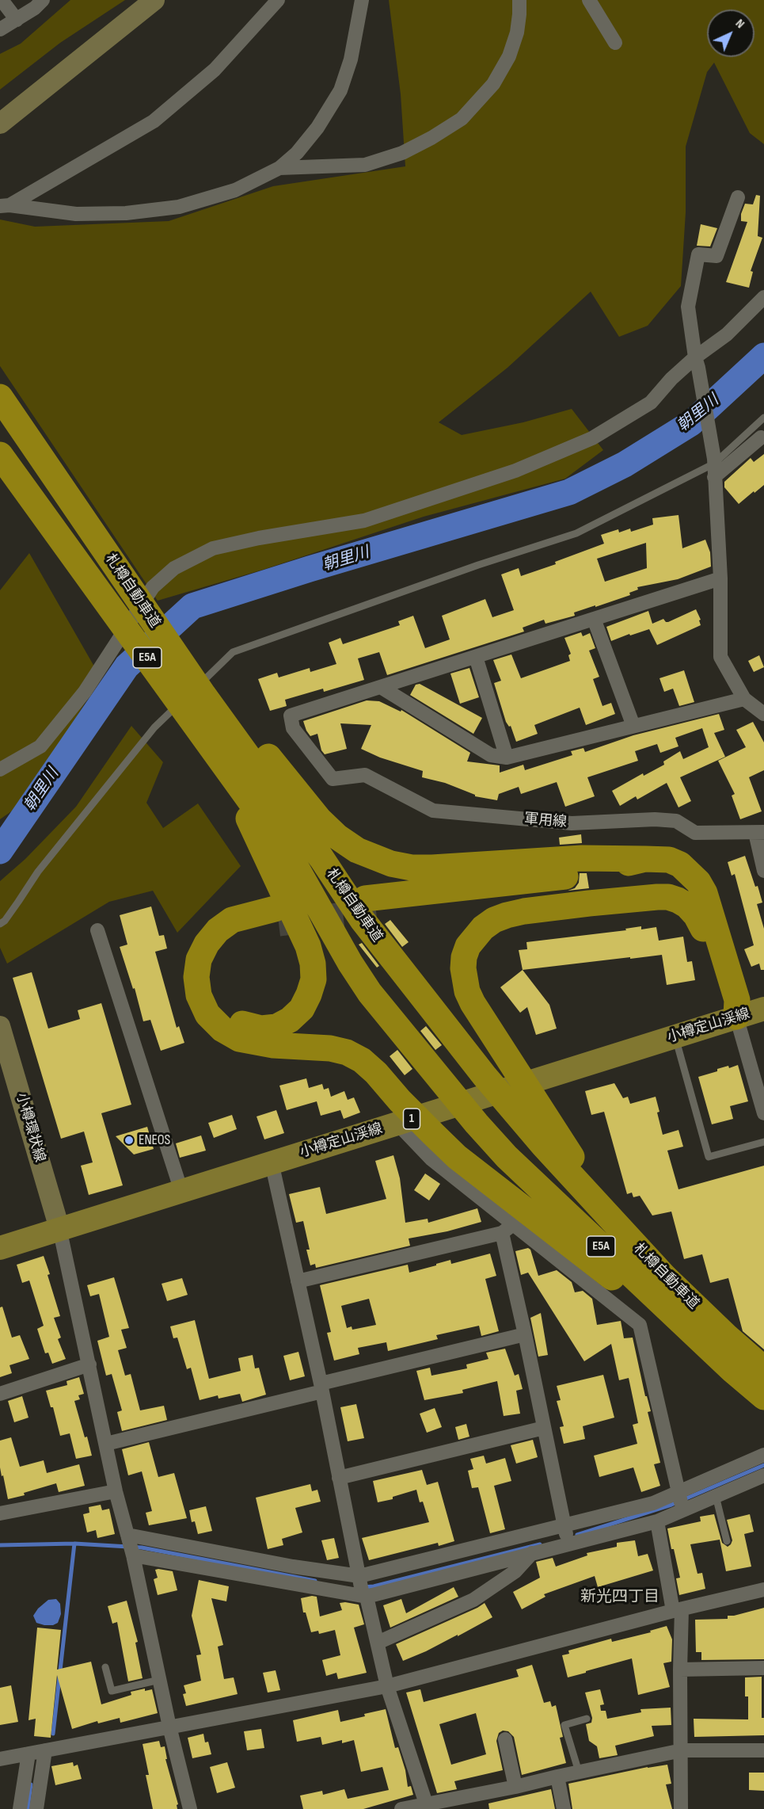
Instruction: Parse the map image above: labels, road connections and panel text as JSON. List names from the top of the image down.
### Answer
{
  "streets": {
    "highway": ["札樽自動車道", "E5A"],
    "main road": ["小樽定山渓線", "1"],
    "street": ["軍用線", "小樽環状線"]
  },
  "crossings": [
    ["小樽定山渓線", "小樽環状線"]
  ],
  "districts": ["新光四丁目"],
  "water": ["朝里川"],
  "places": ["ENEOS"],
  "north": "top right"
}
